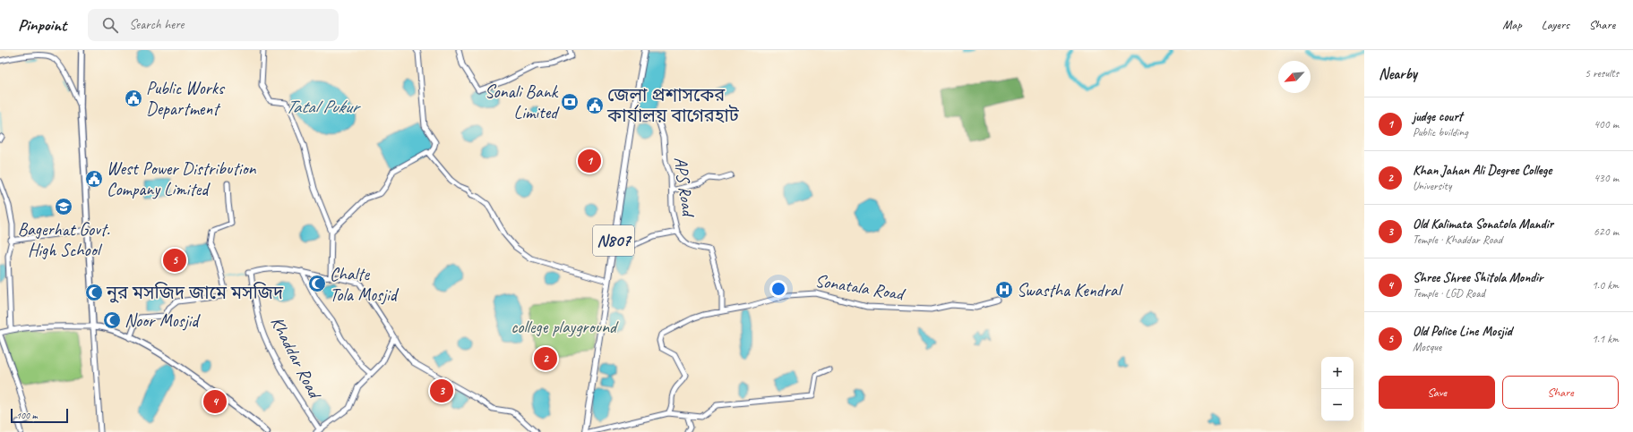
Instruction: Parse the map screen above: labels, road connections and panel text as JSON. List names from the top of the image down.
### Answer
{
  "streets": {
    "highway": ["N807"],
    "street": ["APS Road", "Sonatala Road", "Khaddar Road"]
  },
  "crossings": [
    ["APS Road", "N807"]
  ],
  "water": ["Tatal Pukur"],
  "parks": ["college playground"],
  "places": {
    "public building": ["Public Works Department", "জেলা প্রশাসকের কার্যালয় বাগেরহাট", "West Power Distribution Company Limited"],
    "bank": ["Sonali Bank Limited"],
    "school or university": ["Bagerhat Govt. High School"],
    "mosque": ["Chalte Tola Mosjid", "নুর মসজিদ জামে মসজিদ", "Noor Mosjid"],
    "hospital": ["Swastha Kendral"]
  },
  "scale_bar": "100 m",
  "north": "bottom left",
  "page": {
    "header": "Pinpoint",
    "search": "Search here",
    "nav": ["Map", "Layers", "Share"],
    "heading": ["Nearby", "5 results"],
    "list": [
      {
        "mark": "1",
        "name": "judge court",
        "note": "Public building",
        "value": "400 m"
      },
      {
        "mark": "2",
        "name": "Khan Jahan Ali Degree College",
        "note": "University",
        "value": "430 m"
      },
      {
        "mark": "3",
        "name": "Old Kalimata Sonatola Mandir",
        "note": "Temple · Khaddar Road",
        "value": "620 m"
      },
      {
        "mark": "4",
        "name": "Shree Shree Shitola Mondir",
        "note": "Temple · LGD Road",
        "value": "1.0 km"
      },
      {
        "mark": "5",
        "name": "Old Police Line Mosjid",
        "note": "Mosque",
        "value": "1.1 km"
      }
    ],
    "pins": [
      "1",
      "5",
      "2",
      "3",
      "4"
    ],
    "map_buttons": ["+", "−"],
    "buttons": ["Save", "Share"],
    "scale": "100 m"
  }
}
